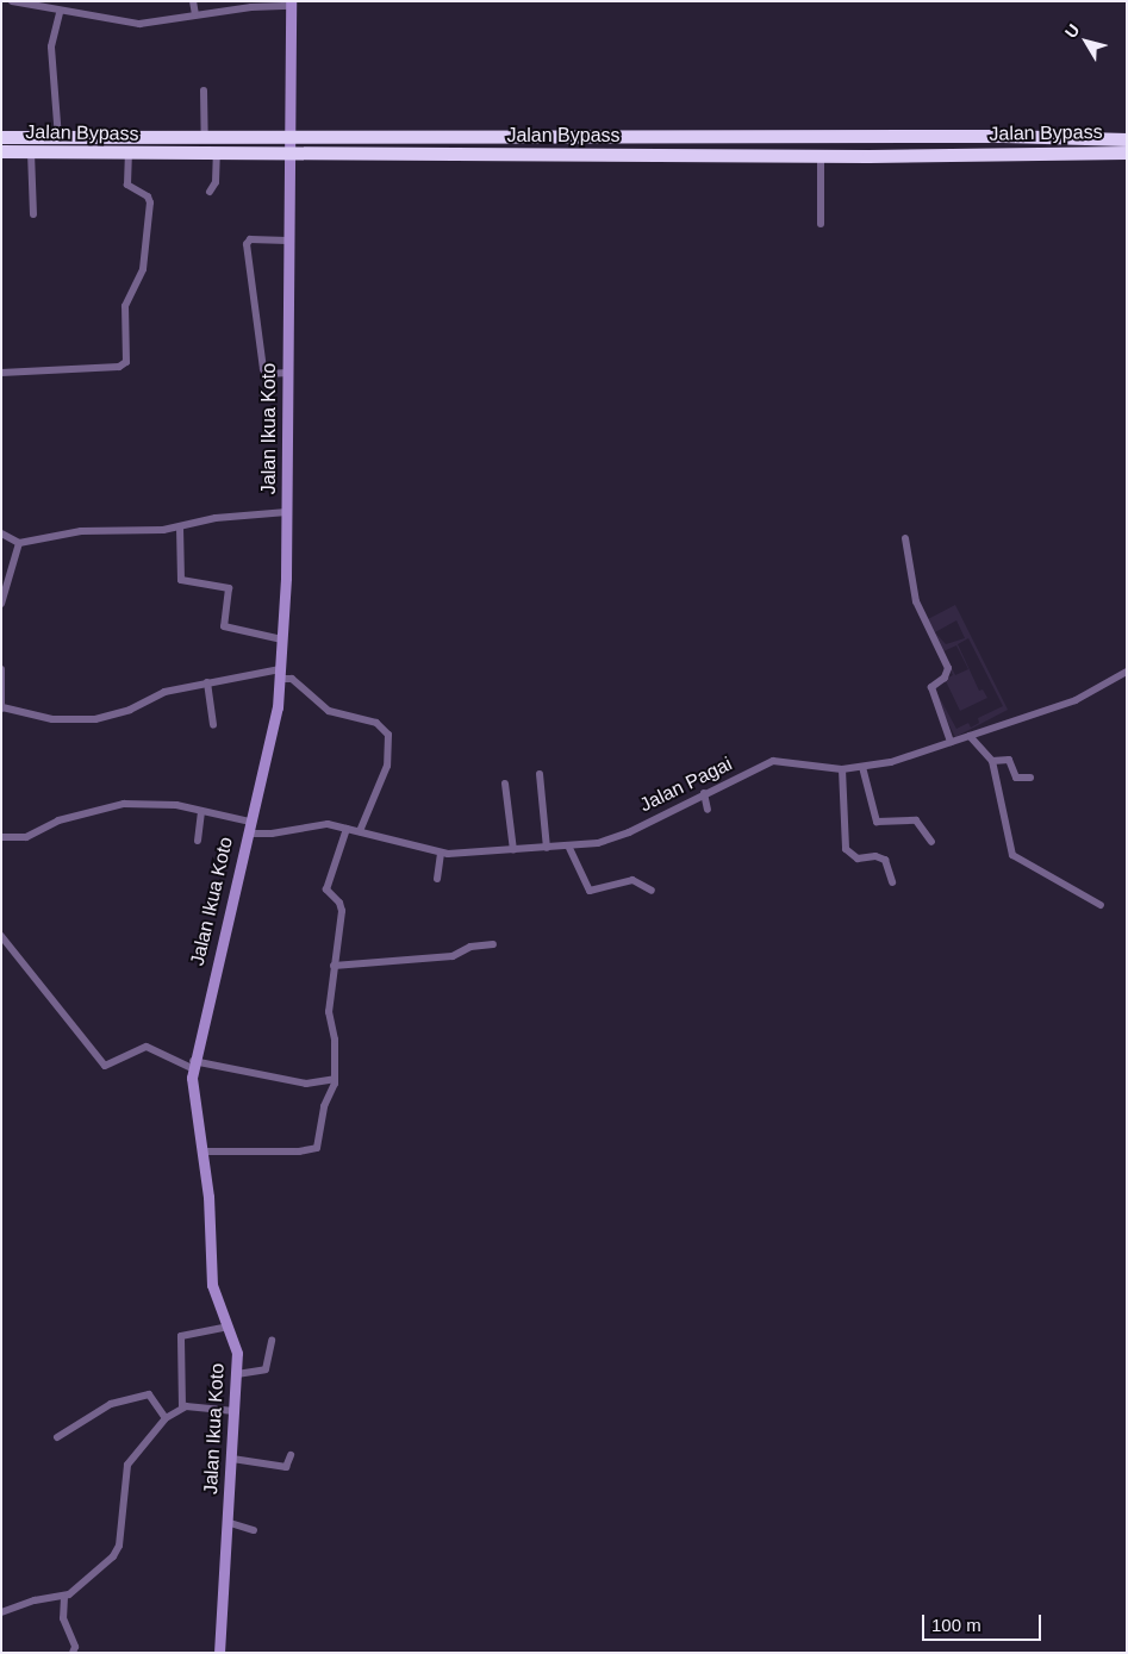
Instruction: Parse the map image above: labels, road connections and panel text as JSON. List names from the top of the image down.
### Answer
{
  "streets": {
    "highway": ["Jalan Bypass"],
    "street": ["Jalan Ikua Koto", "Jalan Pagai"]
  },
  "crossings": [
    ["Jalan Bypass", "Jalan Ikua Koto"],
    ["Jalan Ikua Koto", "Jalan Pagai"]
  ],
  "scale_bar": "100 m",
  "north": "top left"
}
